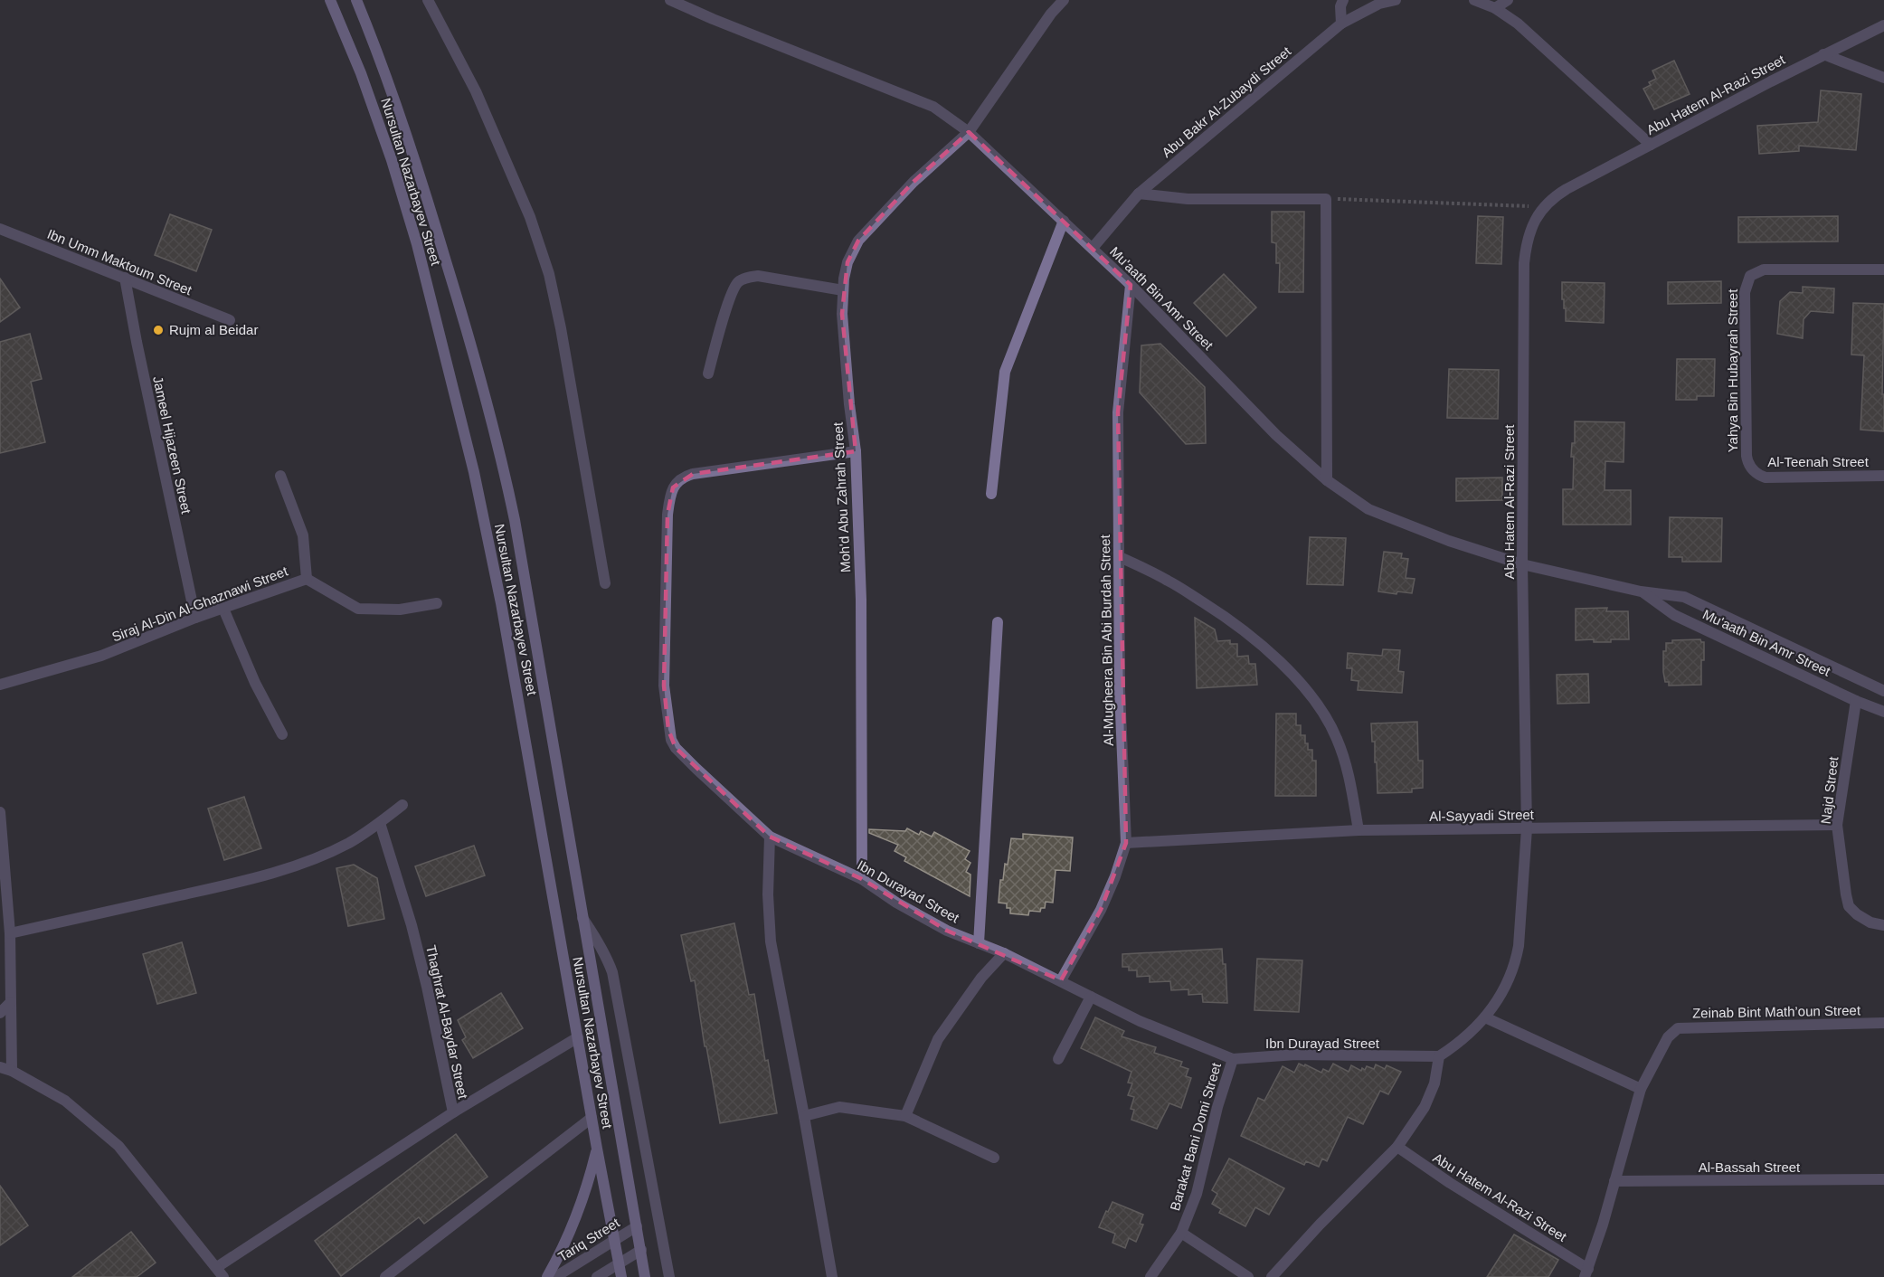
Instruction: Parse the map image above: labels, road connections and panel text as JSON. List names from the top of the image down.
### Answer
{
  "streets": {
    "main road": ["Nursultan Nazarbayev Street"],
    "street": [
      "Abu Hatem Al-Razi Street",
      "Abu Bakr Al-Zubaydi Street",
      "Ibn Umm Maktoum Street",
      "Mu'aath Bin Amr Street",
      "Yahya Bin Hubayrah Street",
      "Jameel Hijazeen Street",
      "Al-Teenah Street",
      "Moh'd Abu Zahrah Street",
      "Siraj Al-Din Al-Ghaznawi Street",
      "Al-Mugheera Bin Abi Burdah Street",
      "Najd Street",
      "Al-Sayyadi Street",
      "Ibn Durayad Street",
      "Zeinab Bint Math’oun Street",
      "Thaghrat Al-Baydar Street",
      "Barakat Bani Domi Street",
      "Al-Bassah Street",
      "Tariq Street"
    ]
  },
  "crossings": [
    ["Abu Hatem Al-Razi Street", "Mu'aath Bin Amr Street"],
    ["Abu Hatem Al-Razi Street", "Al-Sayyadi Street"],
    ["Abu Hatem Al-Razi Street", "Ibn Durayad Street"],
    ["Abu Hatem Al-Razi Street", "Zeinab Bint Math’oun Street"],
    ["Abu Bakr Al-Zubaydi Street", "Mu'aath Bin Amr Street"],
    ["Nursultan Nazarbayev Street", "Tariq Street"],
    ["Ibn Umm Maktoum Street", "Jameel Hijazeen Street"],
    ["Mu'aath Bin Amr Street", "Moh'd Abu Zahrah Street"],
    ["Mu'aath Bin Amr Street", "Al-Mugheera Bin Abi Burdah Street"],
    ["Mu'aath Bin Amr Street", "Najd Street"],
    ["Yahya Bin Hubayrah Street", "Al-Teenah Street"],
    ["Jameel Hijazeen Street", "Siraj Al-Din Al-Ghaznawi Street"],
    ["Moh'd Abu Zahrah Street", "Ibn Durayad Street"],
    ["Al-Mugheera Bin Abi Burdah Street", "Al-Sayyadi Street"],
    ["Al-Mugheera Bin Abi Burdah Street", "Ibn Durayad Street"],
    ["Najd Street", "Al-Sayyadi Street"],
    ["Ibn Durayad Street", "Barakat Bani Domi Street"],
    ["Zeinab Bint Math’oun Street", "Al-Bassah Street"]
  ],
  "places": ["Rujm al Beidar"]
}
